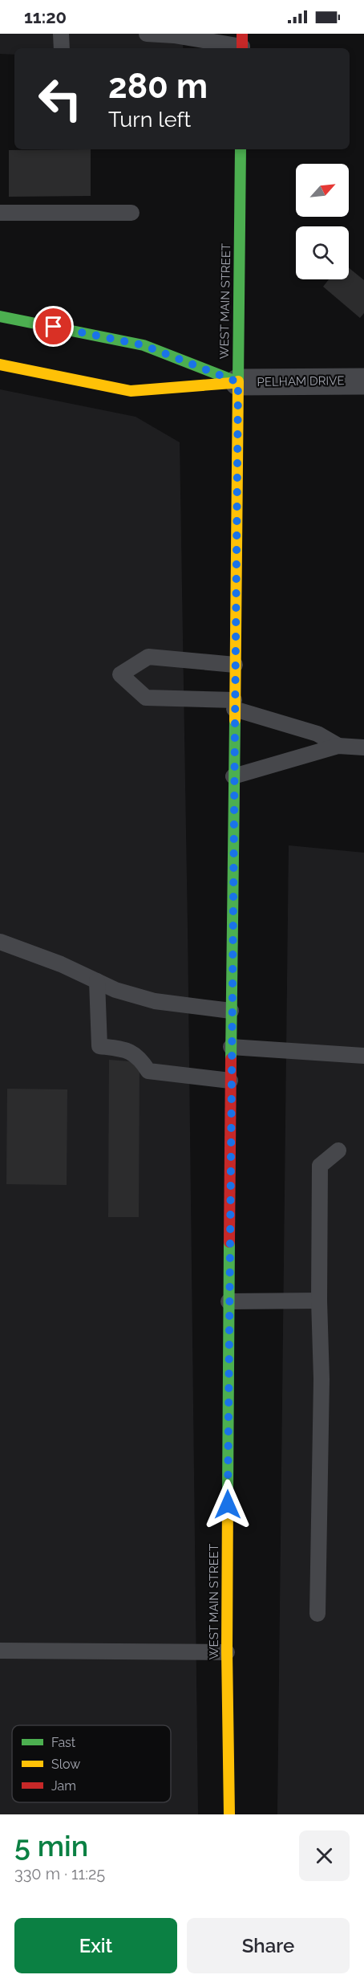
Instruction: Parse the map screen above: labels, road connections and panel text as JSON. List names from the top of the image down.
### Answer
{
  "streets": {
    "main road": ["WEST MAIN STREET"],
    "street": ["PELHAM DRIVE"]
  },
  "crossings": [
    ["WEST MAIN STREET", "PELHAM DRIVE"]
  ],
  "legend": ["Fast", "Slow", "Jam"],
  "north": "top right",
  "page": {
    "status": "11:20",
    "turn": ["280 m", "Turn left"],
    "heading": ["5 min", "330 m · 11:25"],
    "buttons": ["Exit", "Share"]
  }
}
